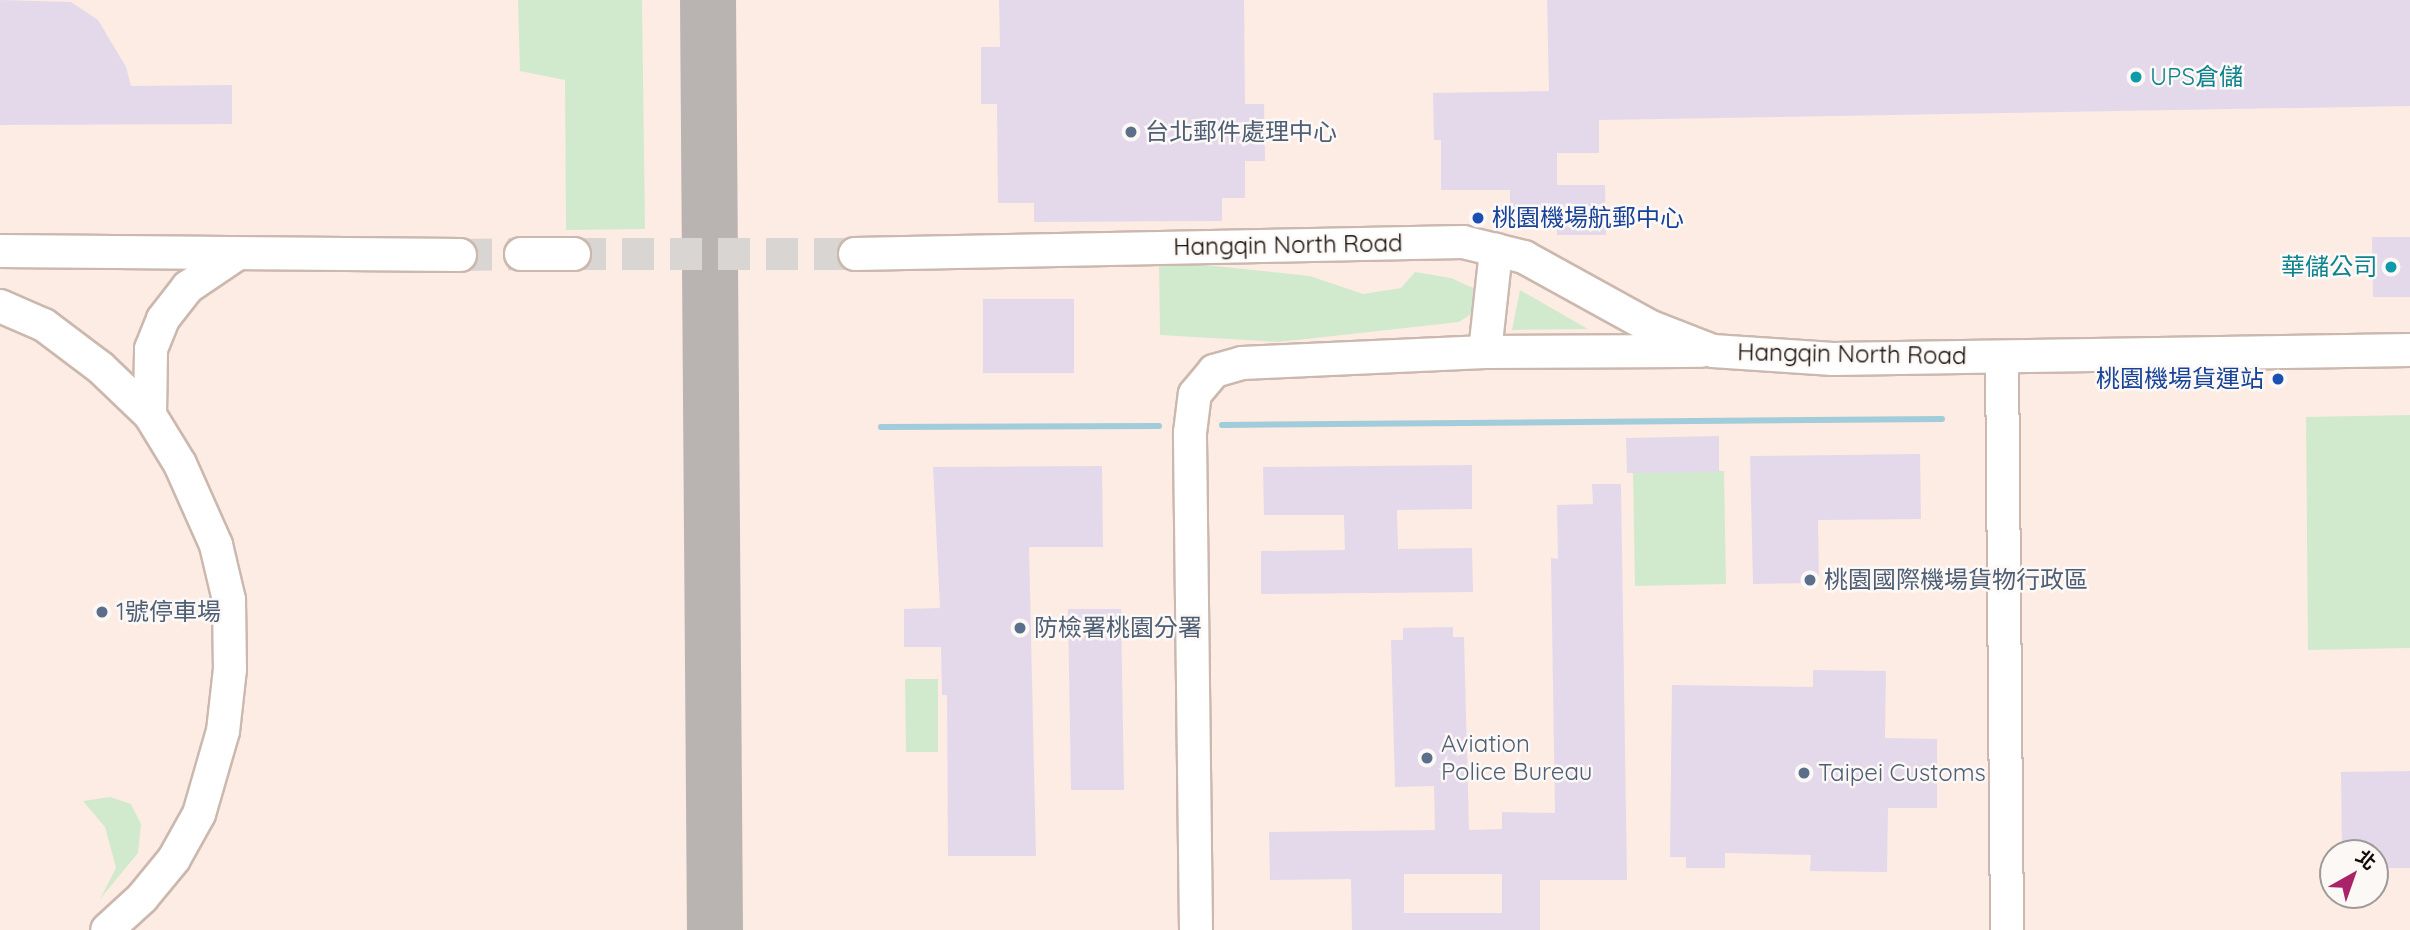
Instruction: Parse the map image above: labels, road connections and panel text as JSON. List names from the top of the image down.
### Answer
{
  "streets": {
    "street": ["Hangqin North Road"]
  },
  "places": [
    "UPS倉儲",
    "台北郵件處理中心",
    "桃園機場航郵中心",
    "華儲公司",
    "桃園機場貨運站",
    "桃園國際機場貨物行政區",
    "1號停車場",
    "防檢署桃園分署",
    "Aviation Police Bureau",
    "Taipei Customs"
  ],
  "north": "top right"
}
